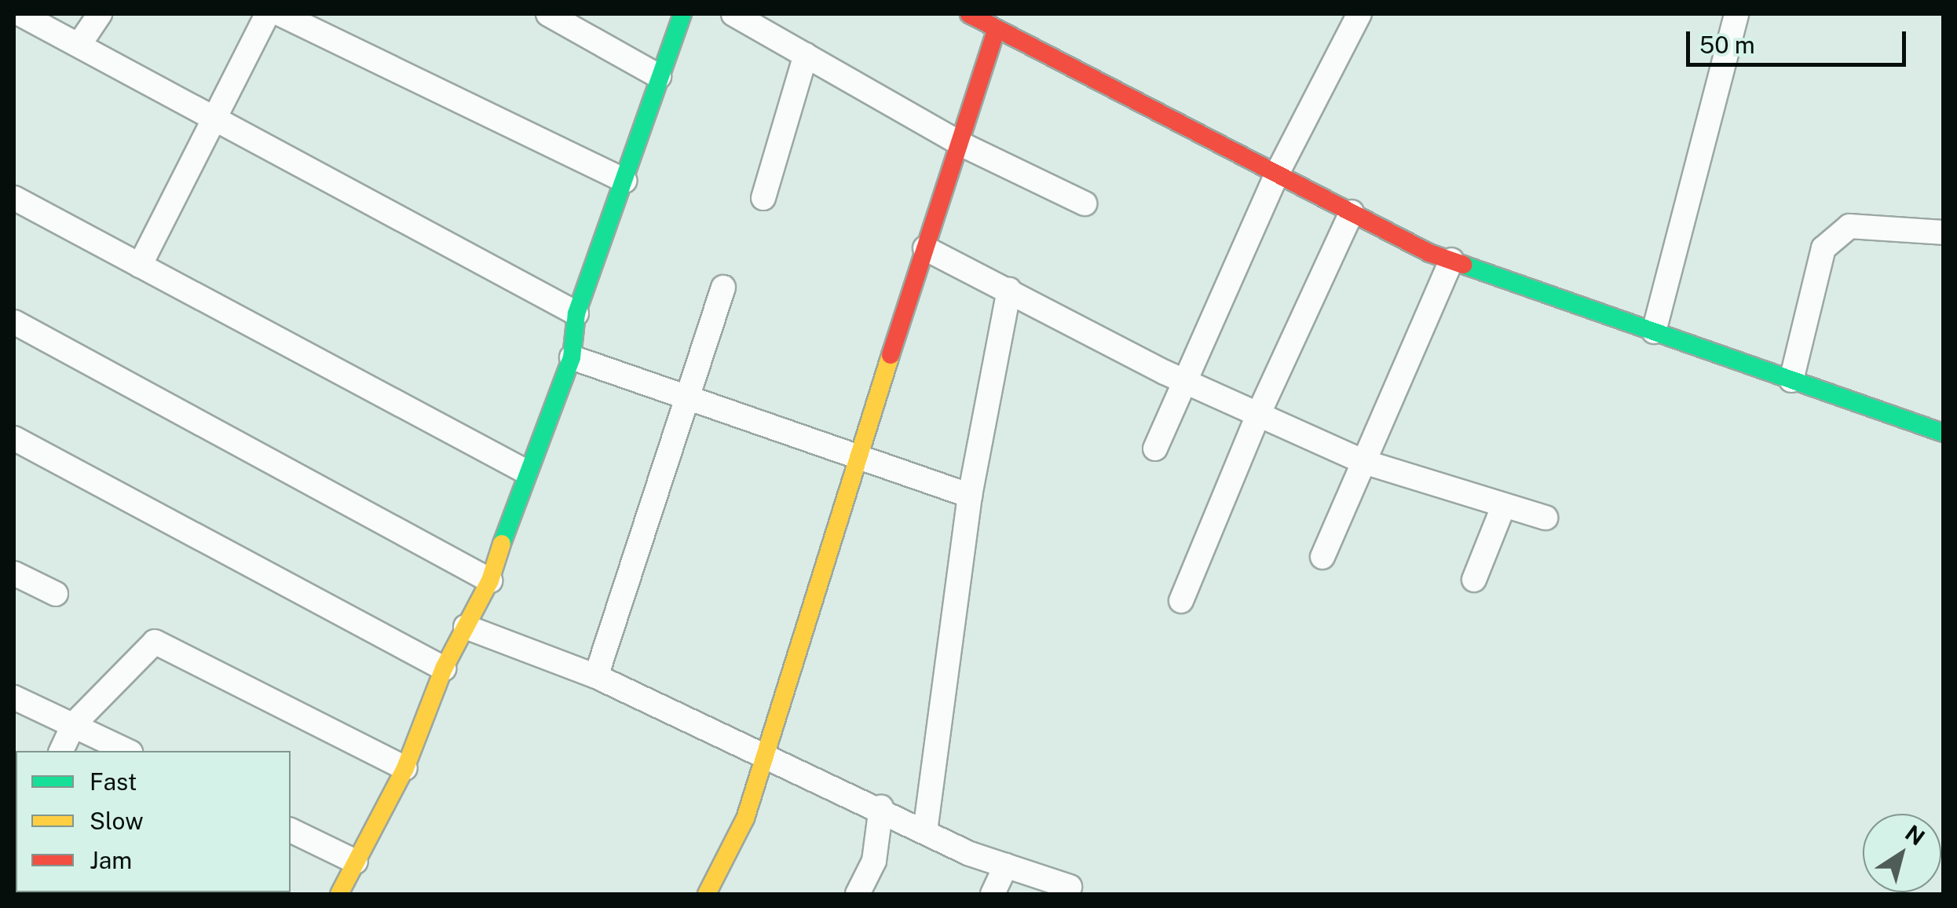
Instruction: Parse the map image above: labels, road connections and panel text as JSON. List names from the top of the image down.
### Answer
{
  "legend": ["Fast", "Slow", "Jam"],
  "scale_bar": "50 m",
  "north": "top right"
}
